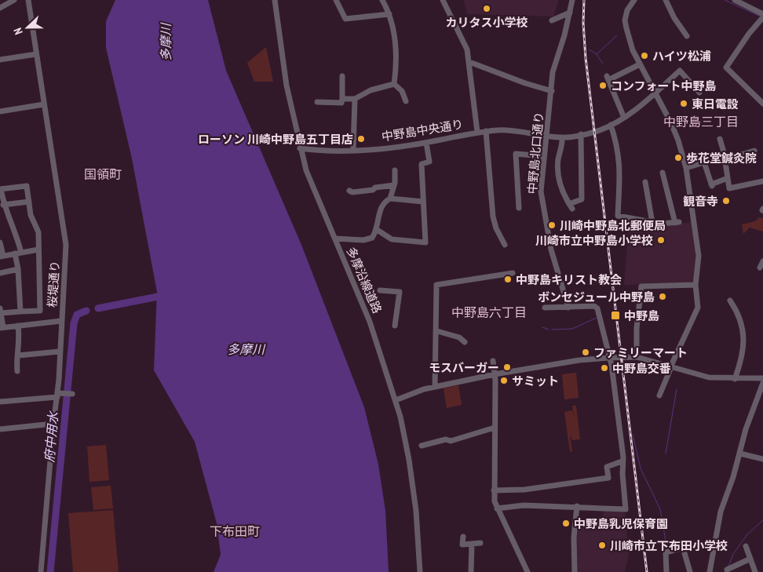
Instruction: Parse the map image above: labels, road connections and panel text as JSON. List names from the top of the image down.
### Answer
{
  "streets": {
    "street": [
      "中野島中央通り",
      "中野島北口通り",
      "多摩沿線道路",
      "桜堤通り"
    ]
  },
  "crossings": [
    ["中野島中央通り", "中野島北口通り"],
    ["中野島中央通り", "多摩沿線道路"]
  ],
  "districts": [
    "中野島三丁目",
    "国領町",
    "中野島六丁目",
    "下布田町"
  ],
  "water": ["多摩川", "府中用水"],
  "places": {
    "other": [
      "カリタス小学校",
      "ハイツ松浦",
      "コンフォート中野島",
      "東日電設",
      "ローソン 川崎中野島五丁目店",
      "歩花堂鍼灸院",
      "観音寺",
      "川崎中野島北郵便局",
      "川崎市立中野島小学校",
      "中野島キリスト教会",
      "ボンセジュール中野島",
      "ファミリーマート",
      "モスバーガー",
      "中野島交番",
      "サミット",
      "中野島乳児保育園",
      "川崎市立下布田小学校"
    ],
    "transit": ["中野島"]
  },
  "north": "left"
}
